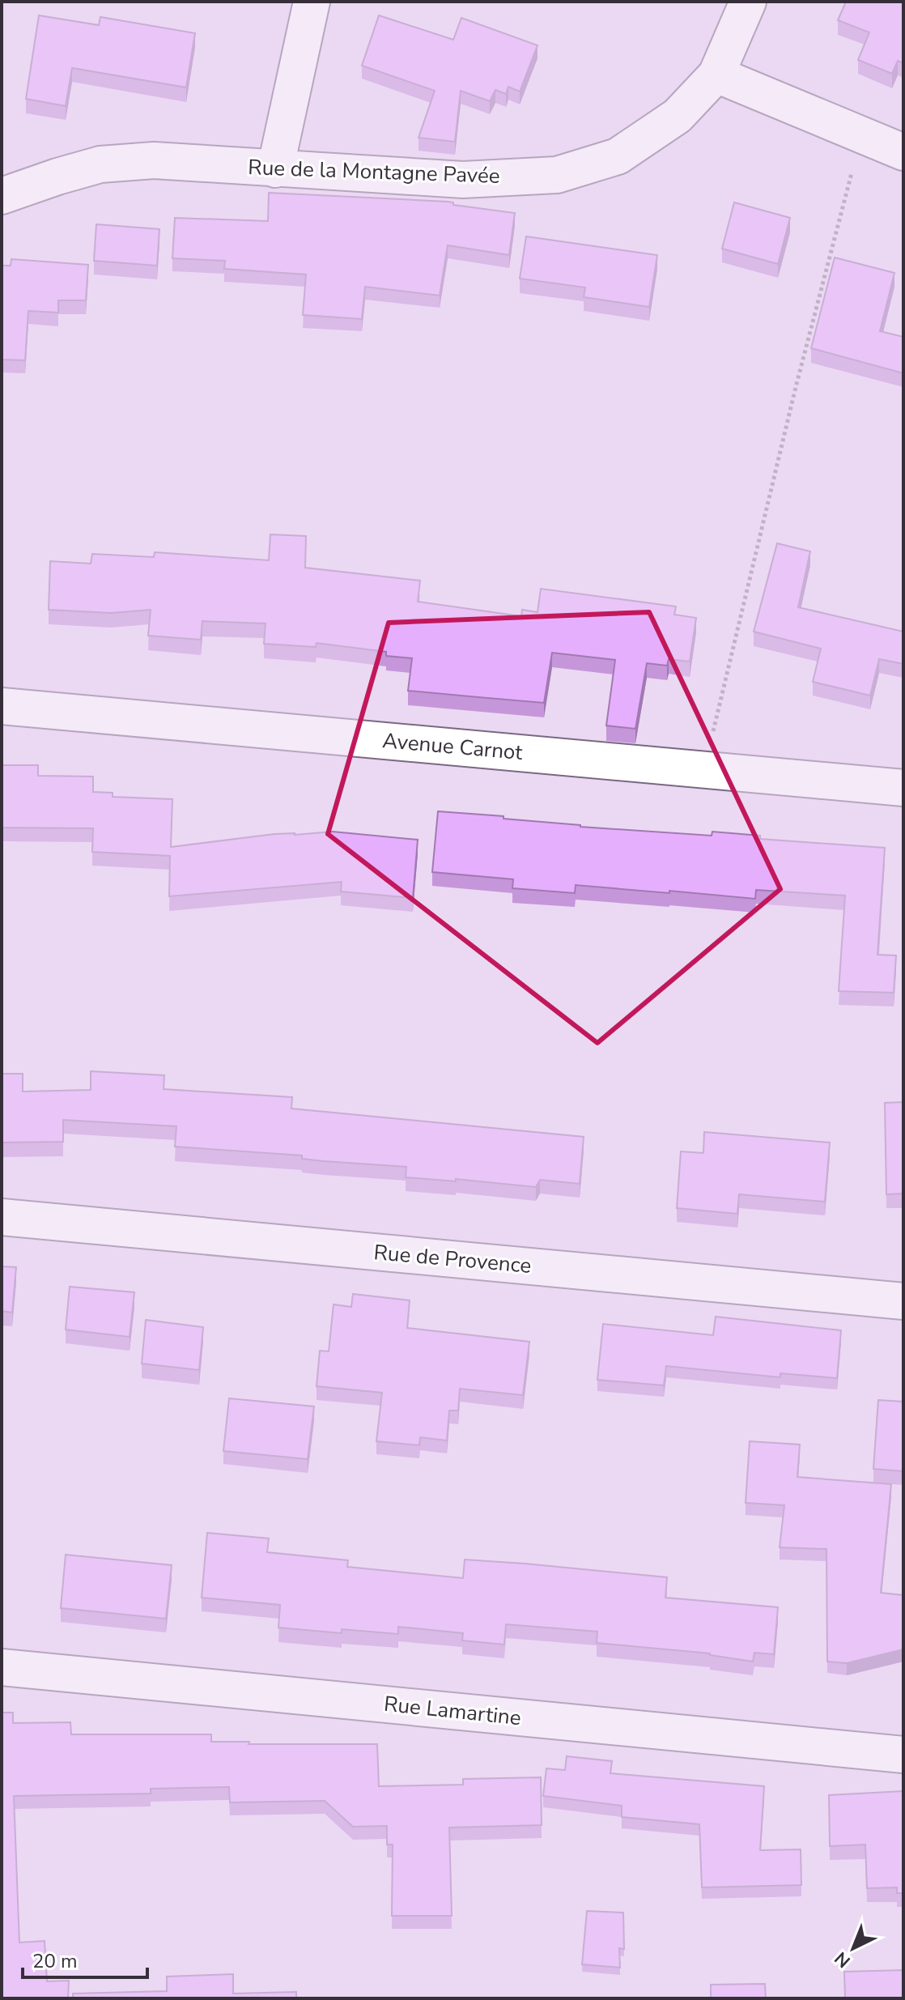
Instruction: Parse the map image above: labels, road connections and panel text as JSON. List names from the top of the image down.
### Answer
{
  "streets": {
    "street": [
      "Rue de la Montagne Pavée",
      "Avenue Carnot",
      "Rue de Provence",
      "Rue Lamartine"
    ]
  },
  "scale_bar": "20 m",
  "north": "bottom left"
}
